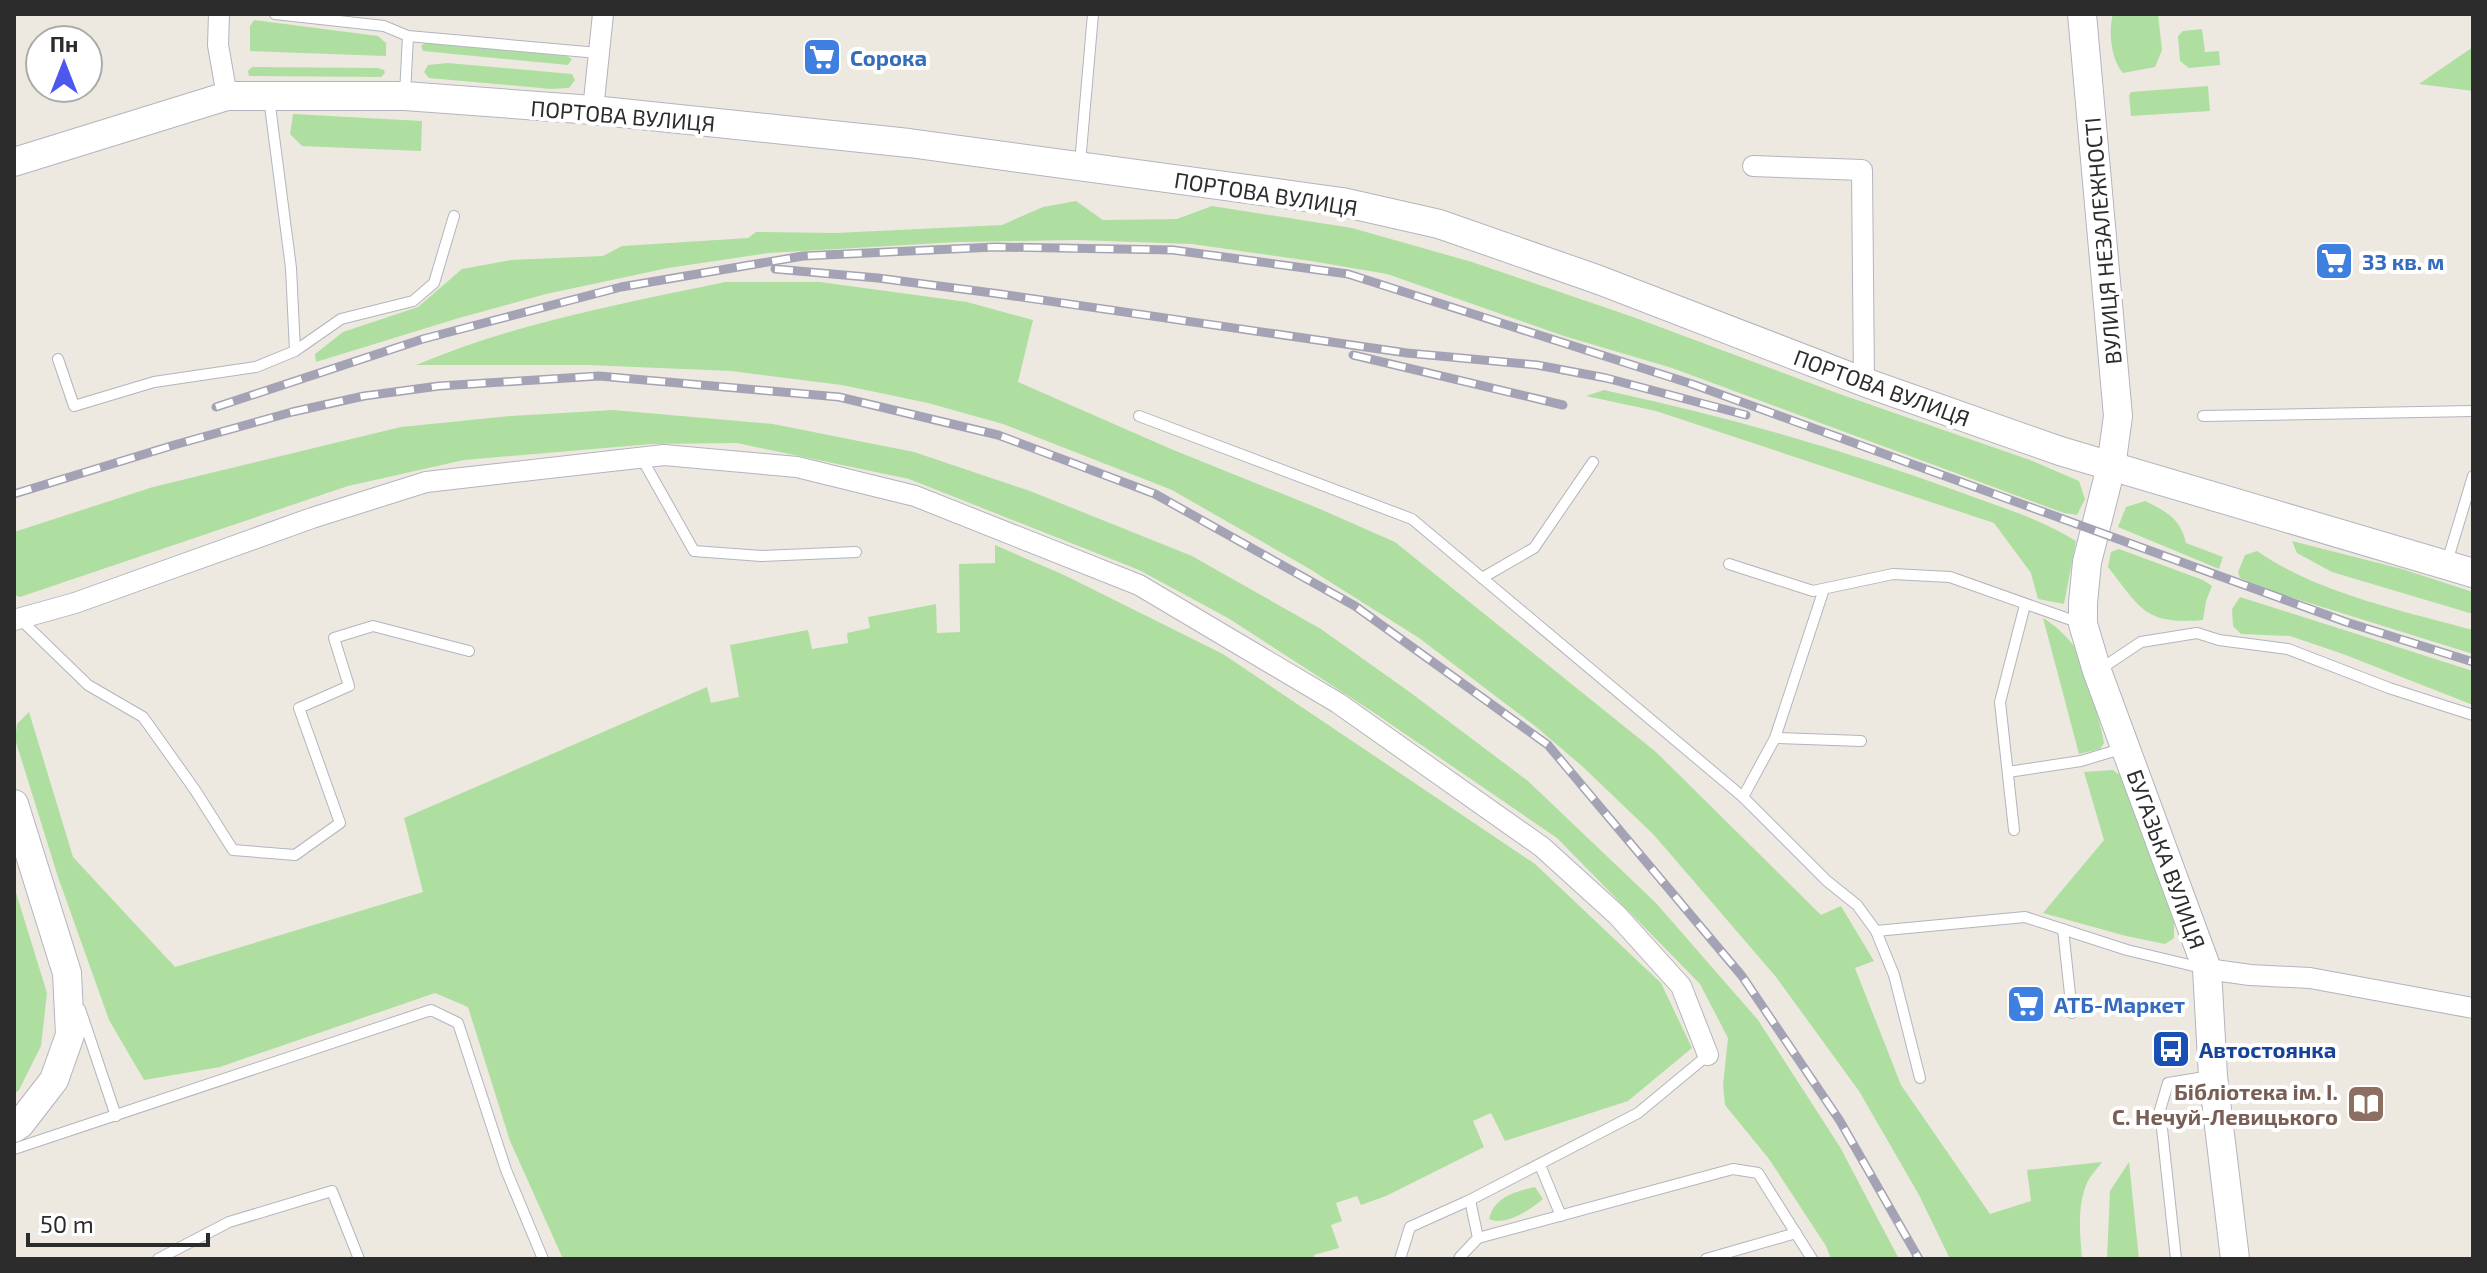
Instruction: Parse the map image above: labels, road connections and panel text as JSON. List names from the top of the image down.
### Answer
{
  "streets": {
    "main road": ["ПОРТОВА ВУЛИЦЯ", "ВУЛИЦЯ НЕЗАЛЕЖНОСТІ", "БУГАЗЬКА ВУЛИЦЯ"]
  },
  "crossings": [
    ["ПОРТОВА ВУЛИЦЯ", "ВУЛИЦЯ НЕЗАЛЕЖНОСТІ"],
    ["ПОРТОВА ВУЛИЦЯ", "БУГАЗЬКА ВУЛИЦЯ"],
    ["ВУЛИЦЯ НЕЗАЛЕЖНОСТІ", "БУГАЗЬКА ВУЛИЦЯ"]
  ],
  "places": {
    "supermarket": ["Сорока", "33 кв. м", "АТБ-Маркет"],
    "bus stop": ["Автостоянка"],
    "library": ["Бібліотека ім. І. С. Нечуй-Левицького"]
  },
  "scale_bar": "50 m",
  "north": "top"
}
